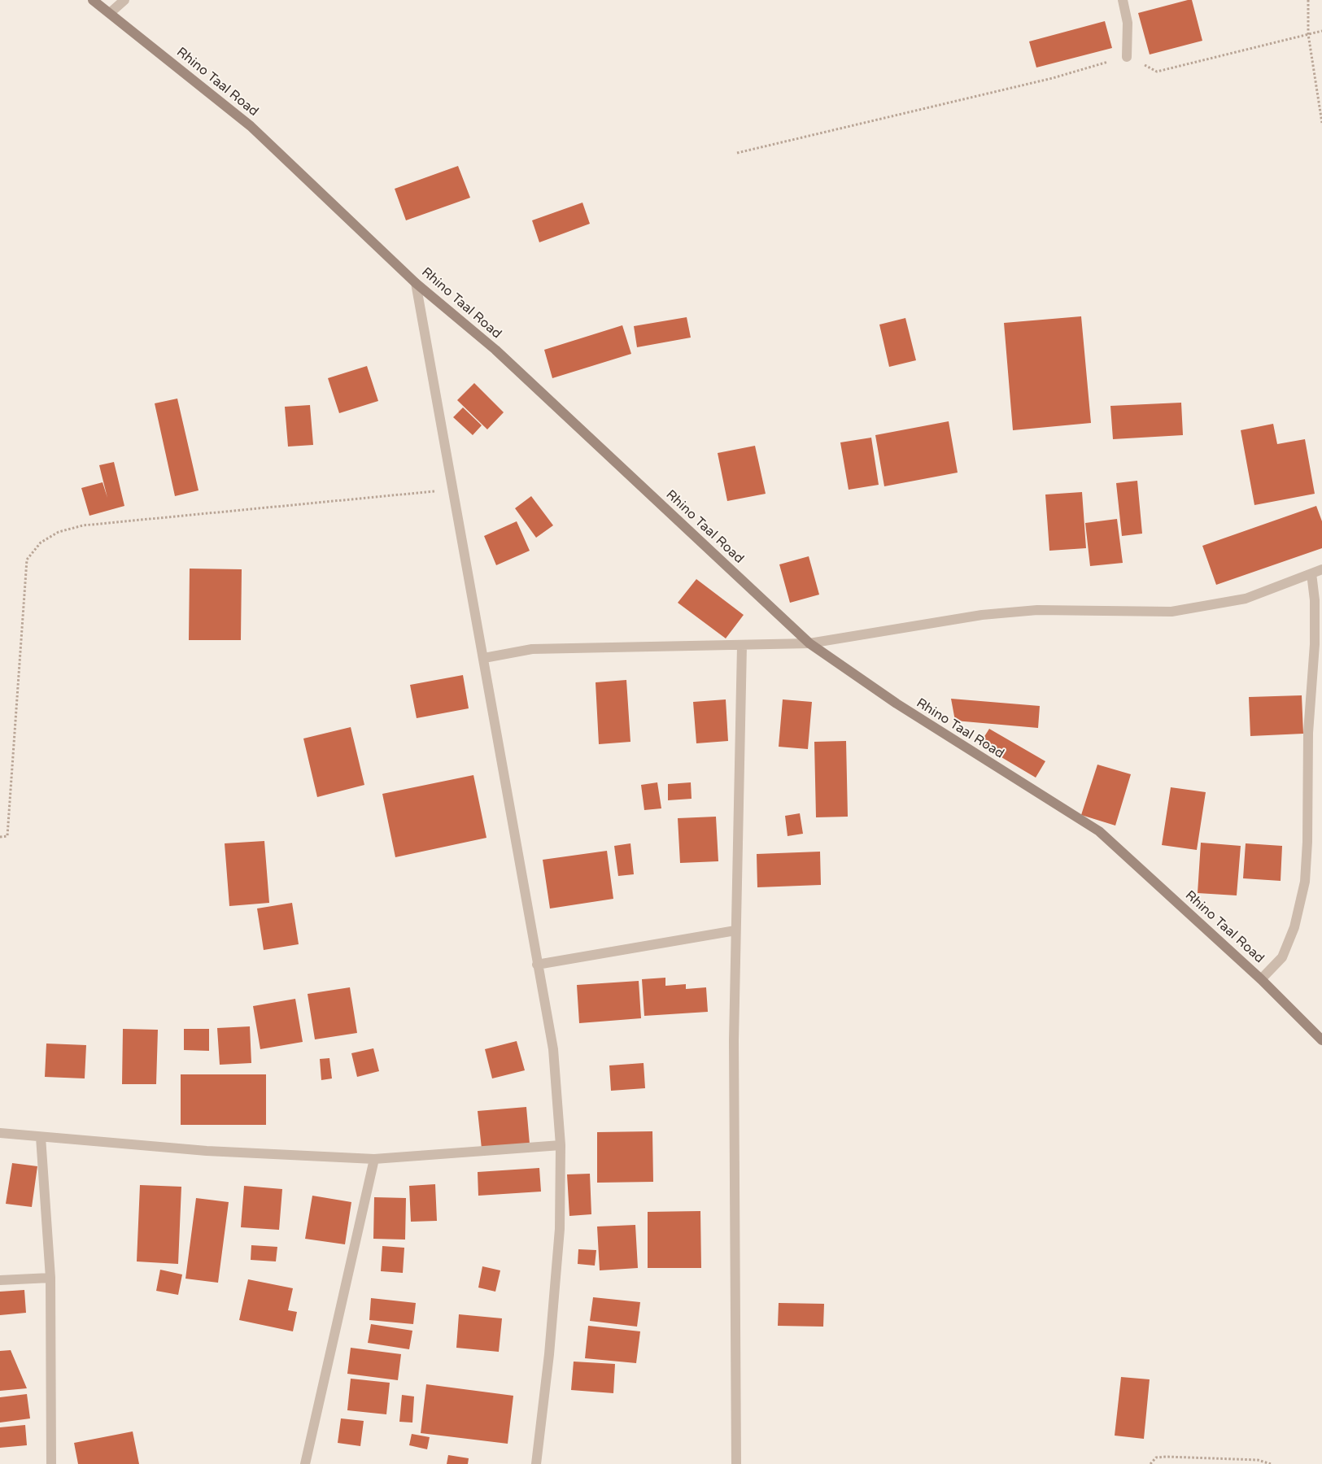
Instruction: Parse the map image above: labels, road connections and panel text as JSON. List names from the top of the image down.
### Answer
{
  "streets": {
    "street": ["Rhino Taal Road"]
  }
}
